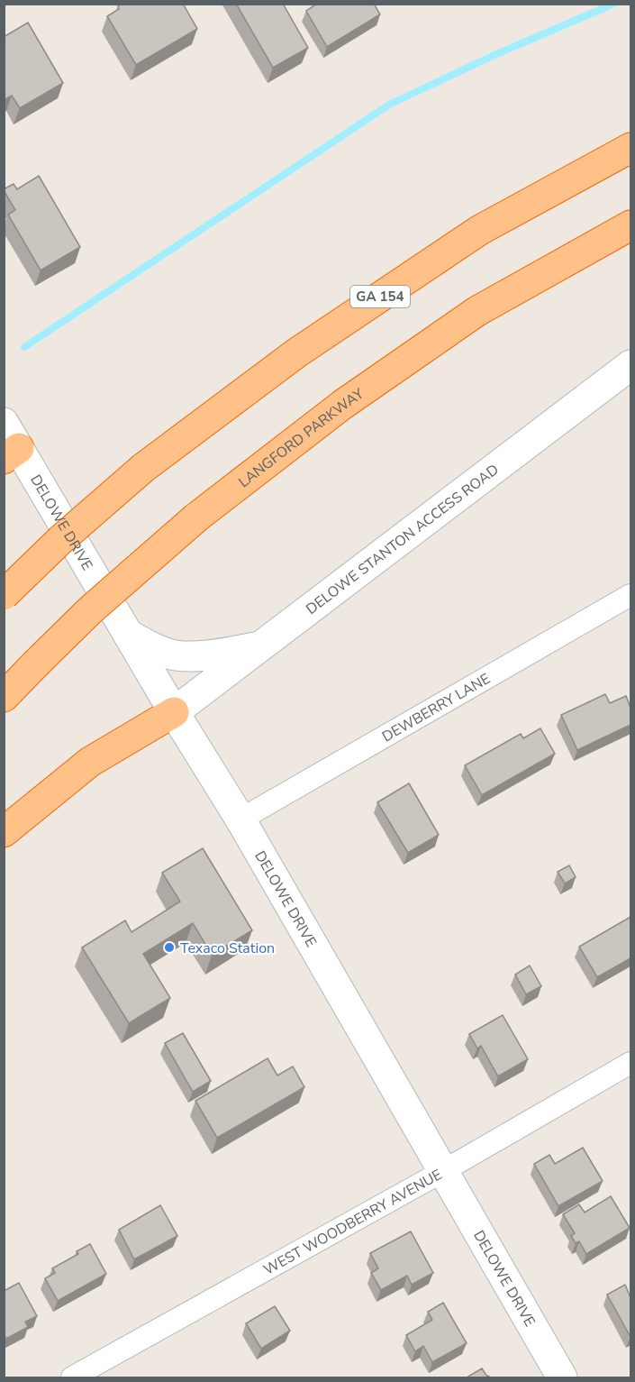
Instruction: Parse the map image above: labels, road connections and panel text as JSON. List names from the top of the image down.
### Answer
{
  "streets": {
    "highway": ["GA 154", "LANGFORD PARKWAY"],
    "street": [
      "DELOWE DRIVE",
      "DELOWE STANTON ACCESS ROAD",
      "DEWBERRY LANE",
      "WEST WOODBERRY AVENUE"
    ]
  },
  "crossings": [
    ["DELOWE DRIVE", "DELOWE STANTON ACCESS ROAD"],
    ["DELOWE DRIVE", "DEWBERRY LANE"],
    ["DELOWE DRIVE", "WEST WOODBERRY AVENUE"]
  ],
  "places": ["Texaco Station"]
}
